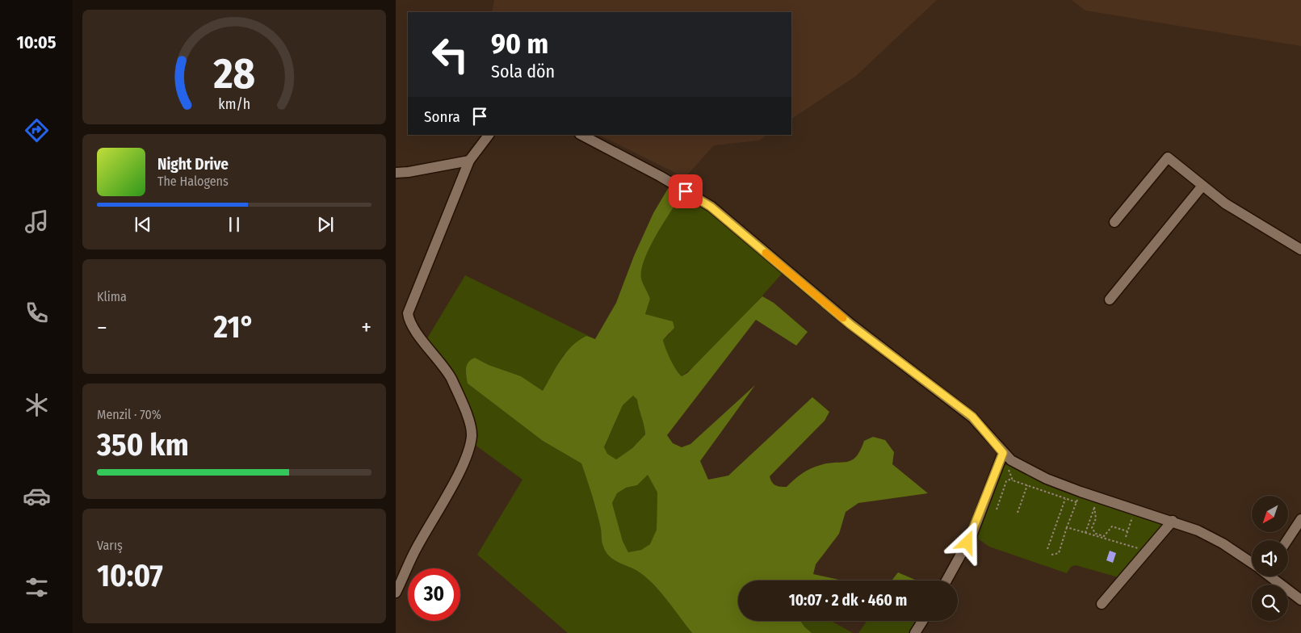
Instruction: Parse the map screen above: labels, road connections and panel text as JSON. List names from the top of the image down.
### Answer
{
  "north": "bottom left",
  "page": {
    "tabs": "10:05",
    "turn": ["90 m", "Sola dön"],
    "then": "Sonra",
    "song": ["Night Drive", "The Halogens"],
    "tile": [
      "Klima",
      ["Menzil · 70%", "350 km"],
      ["Varış", "10:07"]
    ],
    "heat": ["−", "21°", "+"],
    "limit": "30",
    "trip": "10:07 · 2 dk · 460 m",
    "gauge": ["28", "km/h"]
  }
}
